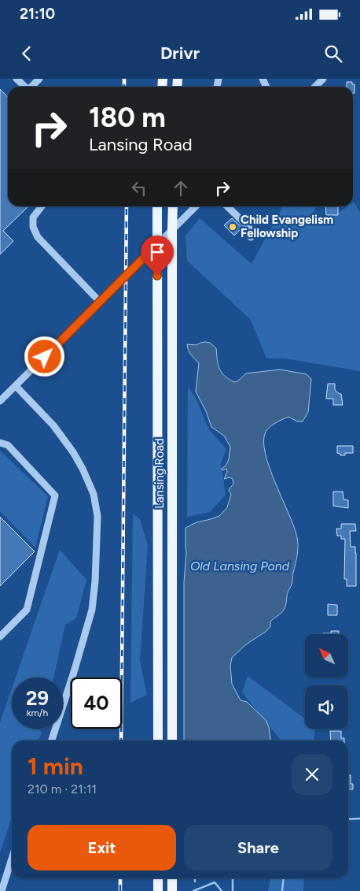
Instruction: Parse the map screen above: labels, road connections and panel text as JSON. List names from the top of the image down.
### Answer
{
  "streets": {
    "main road": ["Lansing Road"]
  },
  "water": ["Old Lansing Pond"],
  "places": ["Child Evangelism Fellowship"],
  "north": "top left",
  "page": {
    "status": "21:10",
    "header": "Drivr",
    "turn": ["180 m", "Lansing Road"],
    "speed": "29 km/h",
    "limit": "40",
    "heading": ["1 min", "210 m · 21:11"],
    "buttons": ["Exit", "Share"]
  }
}
